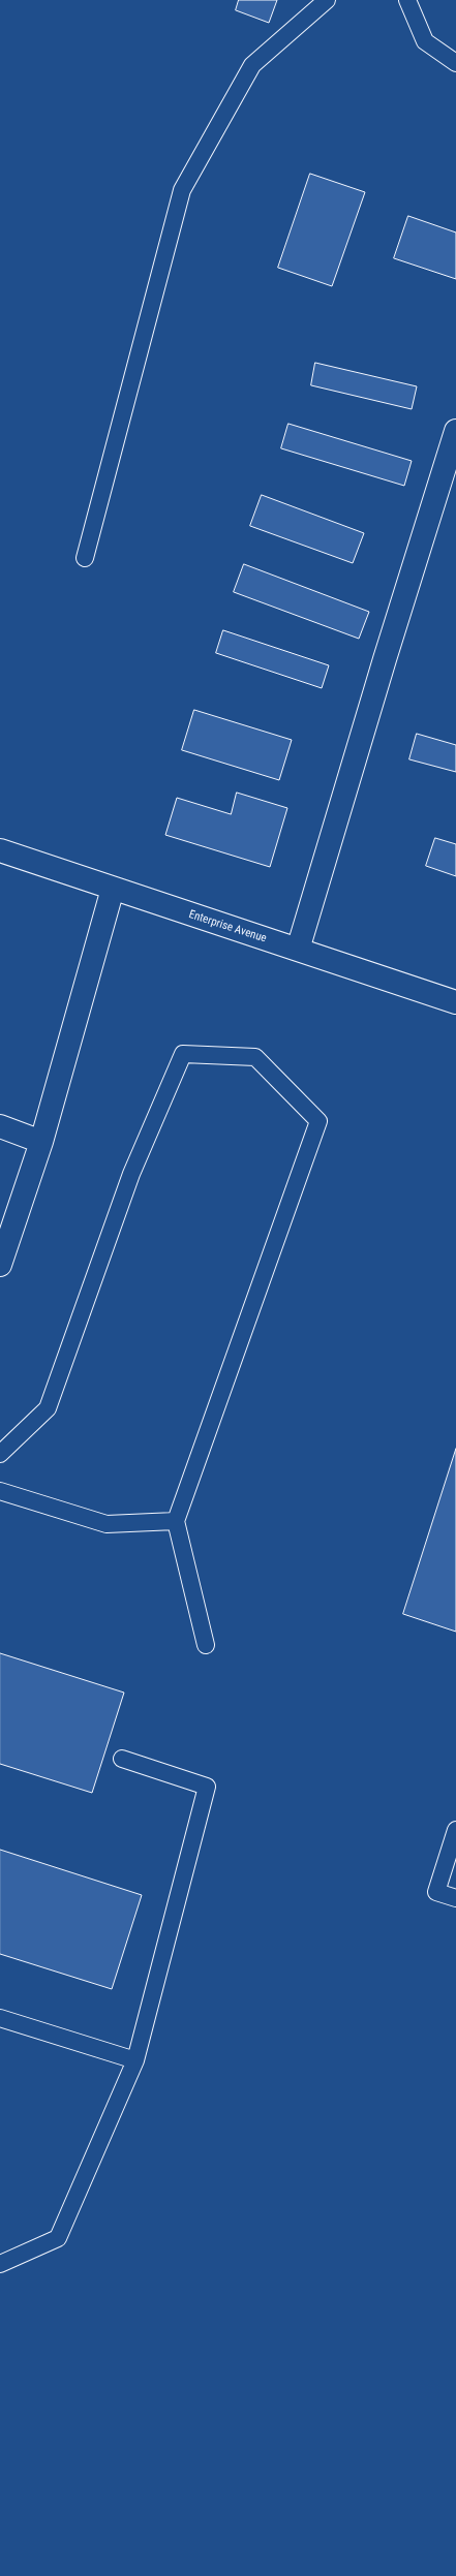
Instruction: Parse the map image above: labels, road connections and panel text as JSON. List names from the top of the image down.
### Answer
{
  "streets": {
    "street": ["Enterprise Avenue"]
  }
}
